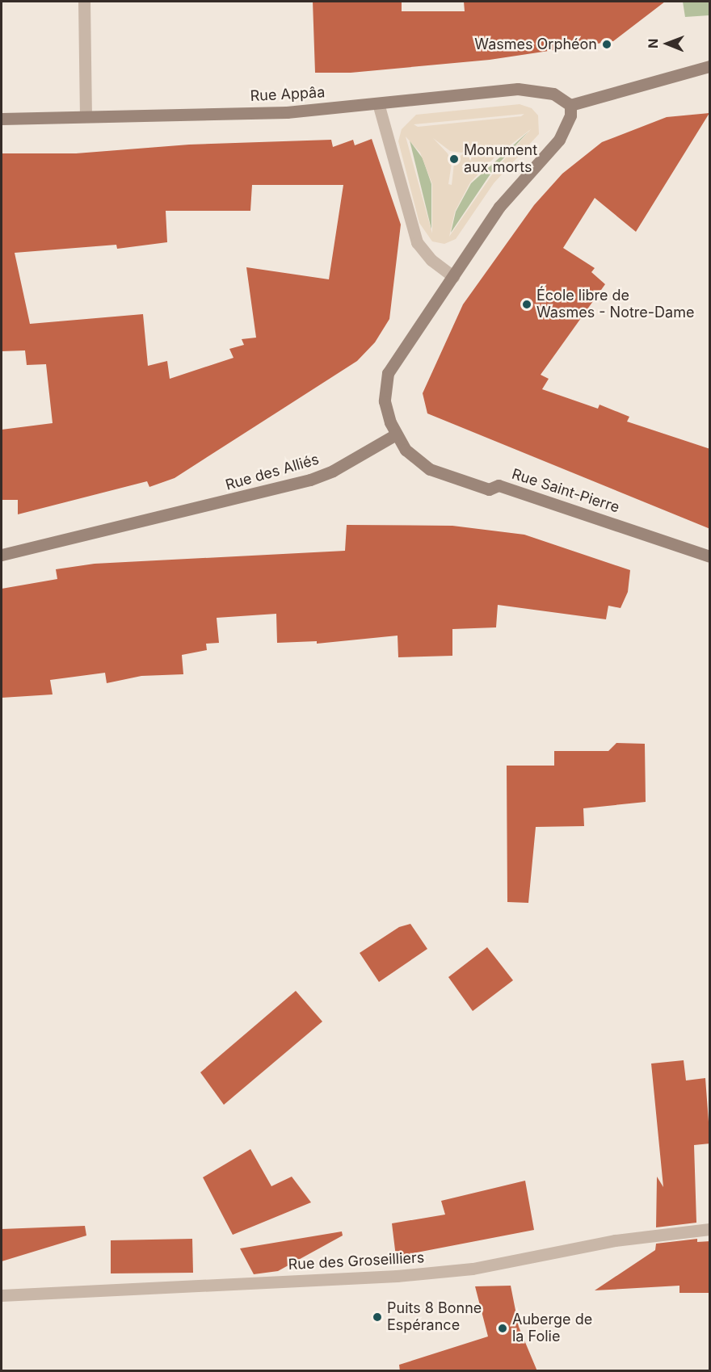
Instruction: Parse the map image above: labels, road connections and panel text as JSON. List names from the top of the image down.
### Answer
{
  "streets": {
    "street": [
      "Rue Appâa",
      "Rue des Alliés",
      "Rue Saint-Pierre",
      "Rue des Groseilliers"
    ]
  },
  "crossings": [
    ["Rue des Alliés", "Rue Saint-Pierre"]
  ],
  "places": [
    "Wasmes Orphéon",
    "Monument aux morts",
    "École libre de Wasmes - Notre-Dame",
    "Puits 8 Bonne Espérance",
    "Auberge de la Folie"
  ],
  "north": "left"
}
